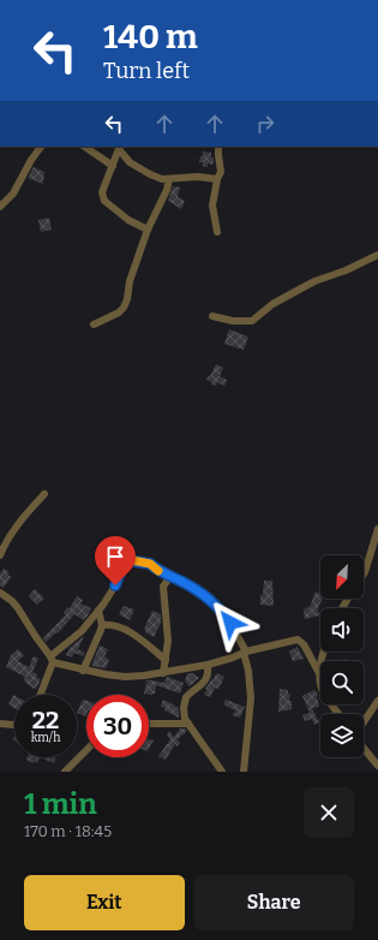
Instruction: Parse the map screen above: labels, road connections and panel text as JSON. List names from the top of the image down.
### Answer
{
  "north": "bottom left",
  "page": {
    "turn": ["140 m", "Turn left"],
    "speed": "22 km/h",
    "limit": "30",
    "heading": ["1 min", "170 m · 18:45"],
    "buttons": ["Exit", "Share"]
  }
}
